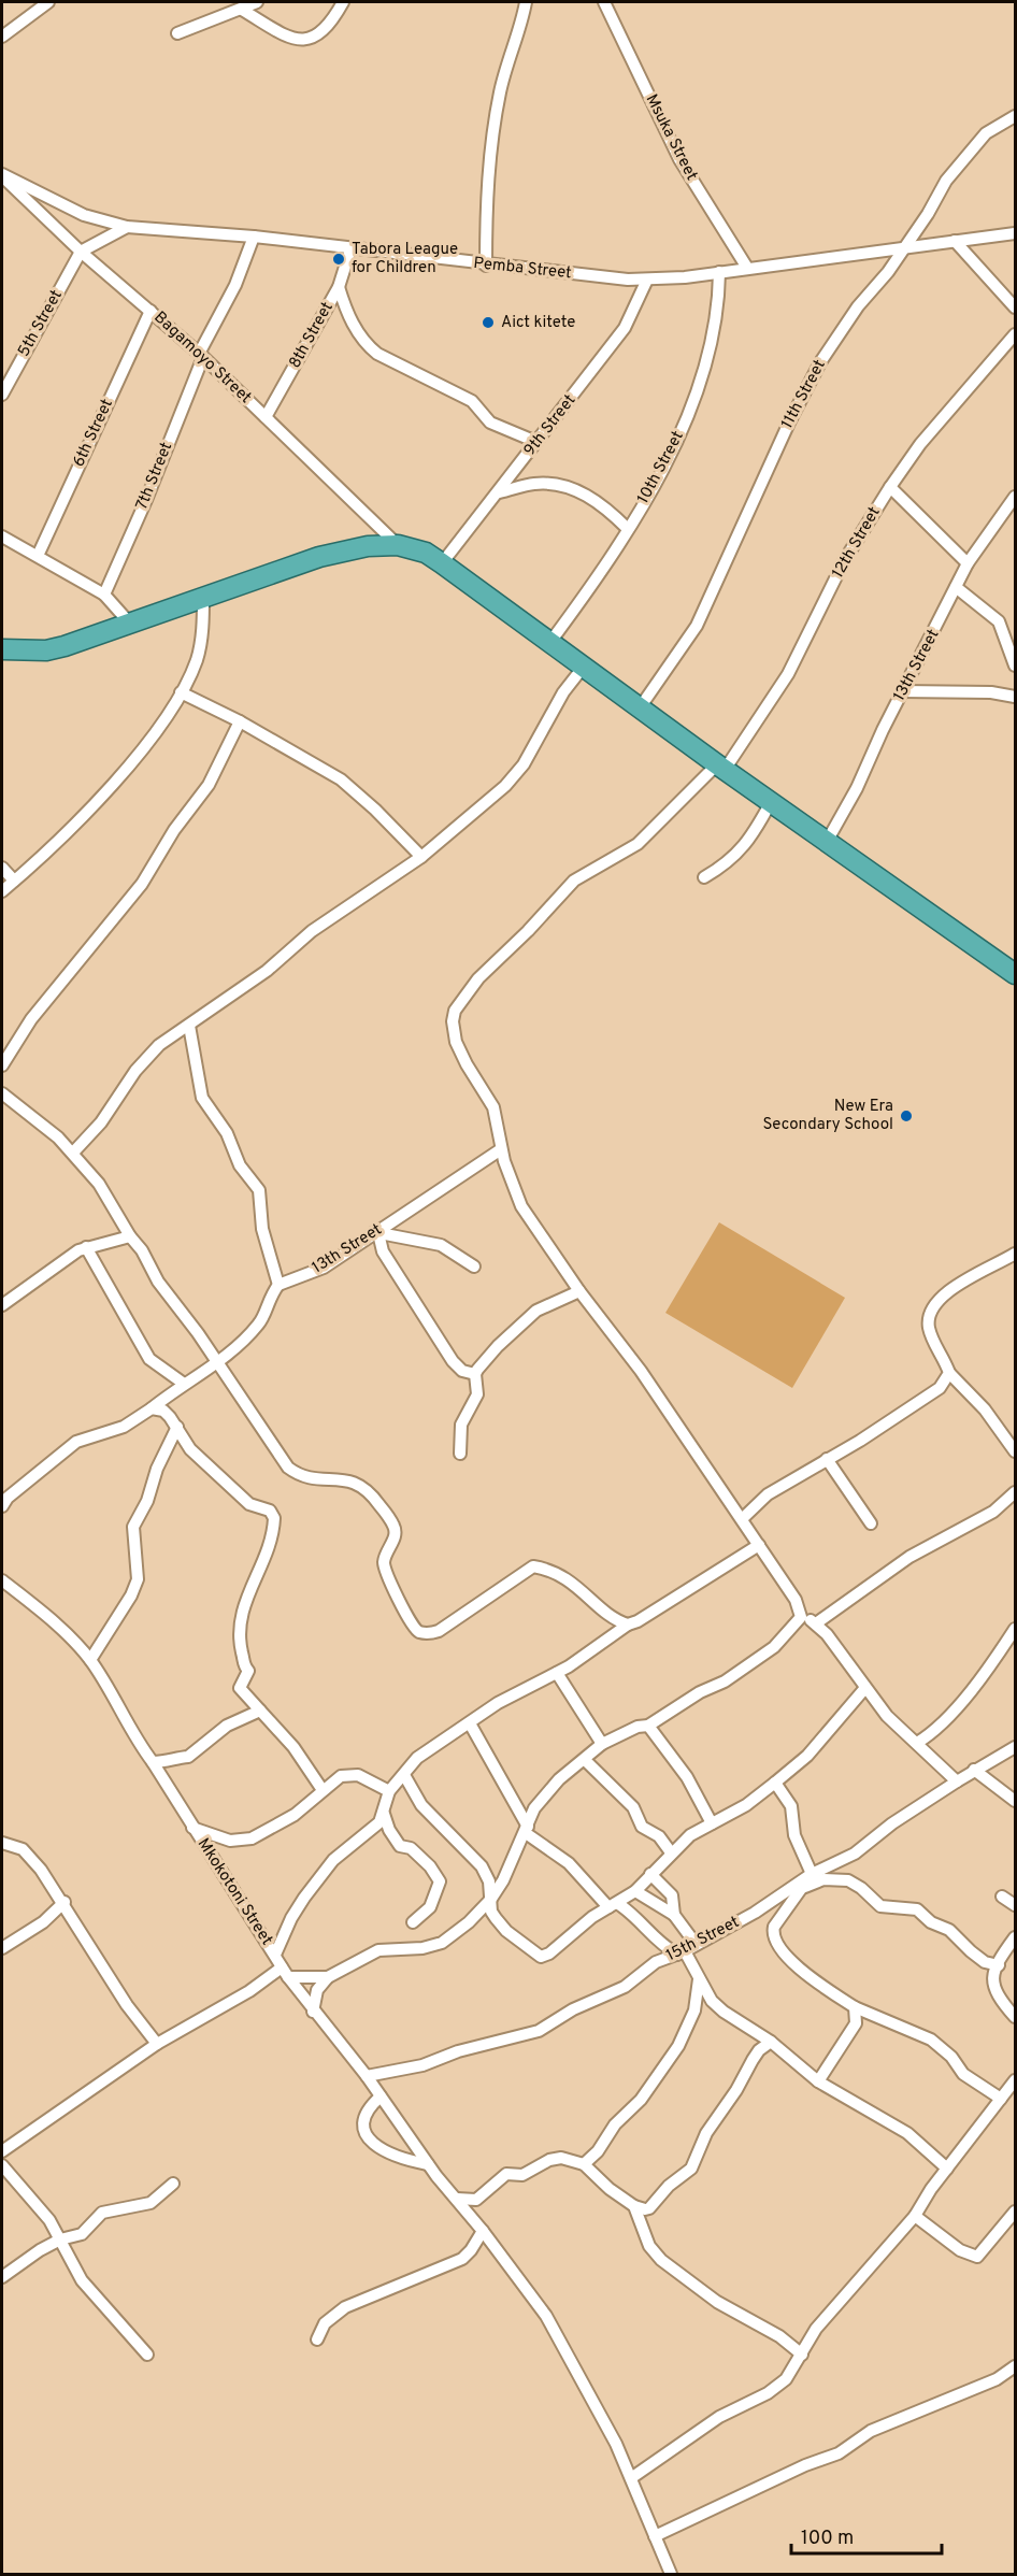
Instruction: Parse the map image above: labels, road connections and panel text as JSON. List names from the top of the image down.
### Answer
{
  "streets": {
    "street": [
      "Msuka Street",
      "Pemba Street",
      "5th Street",
      "8th Street",
      "Bagamoyo Street",
      "11th Street",
      "9th Street",
      "6th Street",
      "10th Street",
      "7th Street",
      "12th Street",
      "13th Street",
      "Mkokotoni Street",
      "15th Street"
    ]
  },
  "crossings": [
    ["Msuka Street", "Pemba Street"],
    ["Pemba Street", "8th Street"],
    ["Pemba Street", "Bagamoyo Street"],
    ["Pemba Street", "11th Street"],
    ["Pemba Street", "9th Street"],
    ["Pemba Street", "10th Street"],
    ["Pemba Street", "7th Street"],
    ["5th Street", "Bagamoyo Street"],
    ["8th Street", "Bagamoyo Street"],
    ["Bagamoyo Street", "6th Street"],
    ["Bagamoyo Street", "7th Street"],
    ["12th Street", "13th Street"],
    ["Mkokotoni Street", "15th Street"]
  ],
  "places": ["Tabora League for Children", "Aict kitete", "New Era Secondary School"],
  "scale_bar": "100 m"
}
